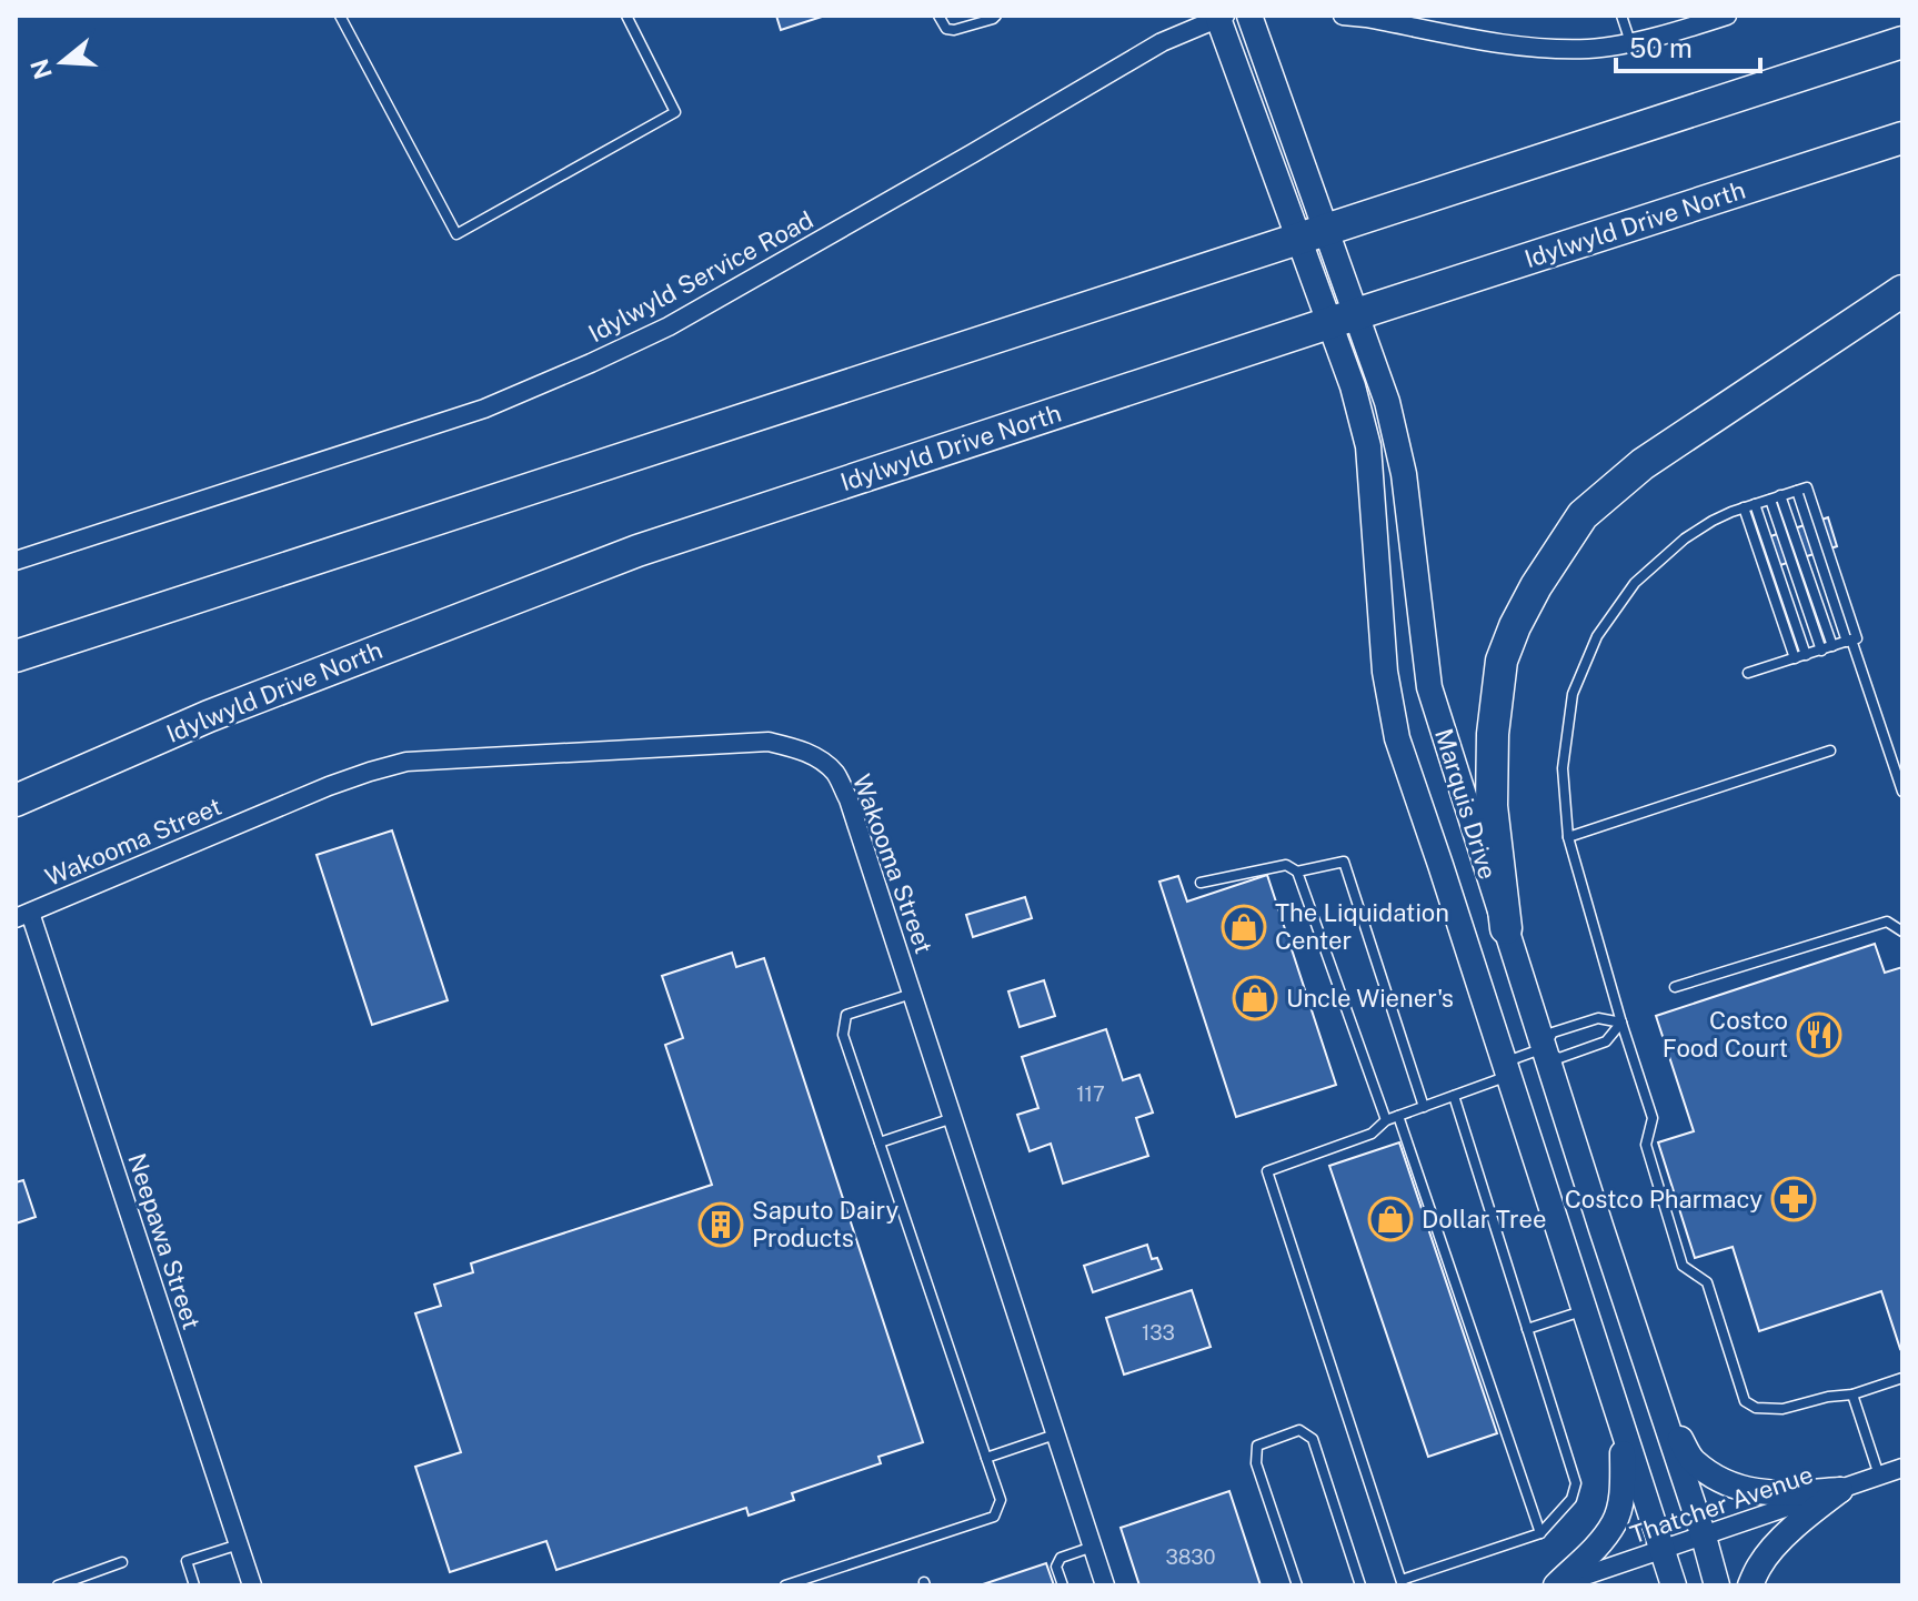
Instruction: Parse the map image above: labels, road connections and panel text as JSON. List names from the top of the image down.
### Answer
{
  "streets": {
    "highway": ["Idylwyld Drive North"],
    "main road": ["Marquis Drive"],
    "street": [
      "Idylwyld Service Road",
      "Wakooma Street",
      "Neepawa Street",
      "Thatcher Avenue"
    ]
  },
  "crossings": [
    ["Idylwyld Drive North", "Marquis Drive"],
    ["Idylwyld Service Road", "Marquis Drive"],
    ["Marquis Drive", "Thatcher Avenue"],
    ["Wakooma Street", "Neepawa Street"]
  ],
  "places": {
    "shop": ["The Liquidation Center", "Uncle Wiener's", "Dollar Tree"],
    "restaurant": ["Costco Food Court"],
    "pharmacy": ["Costco Pharmacy"],
    "building": ["Saputo Dairy Products"]
  },
  "house_numbers": ["117", "133", "3830"],
  "scale_bar": "50 m",
  "north": "left"
}
